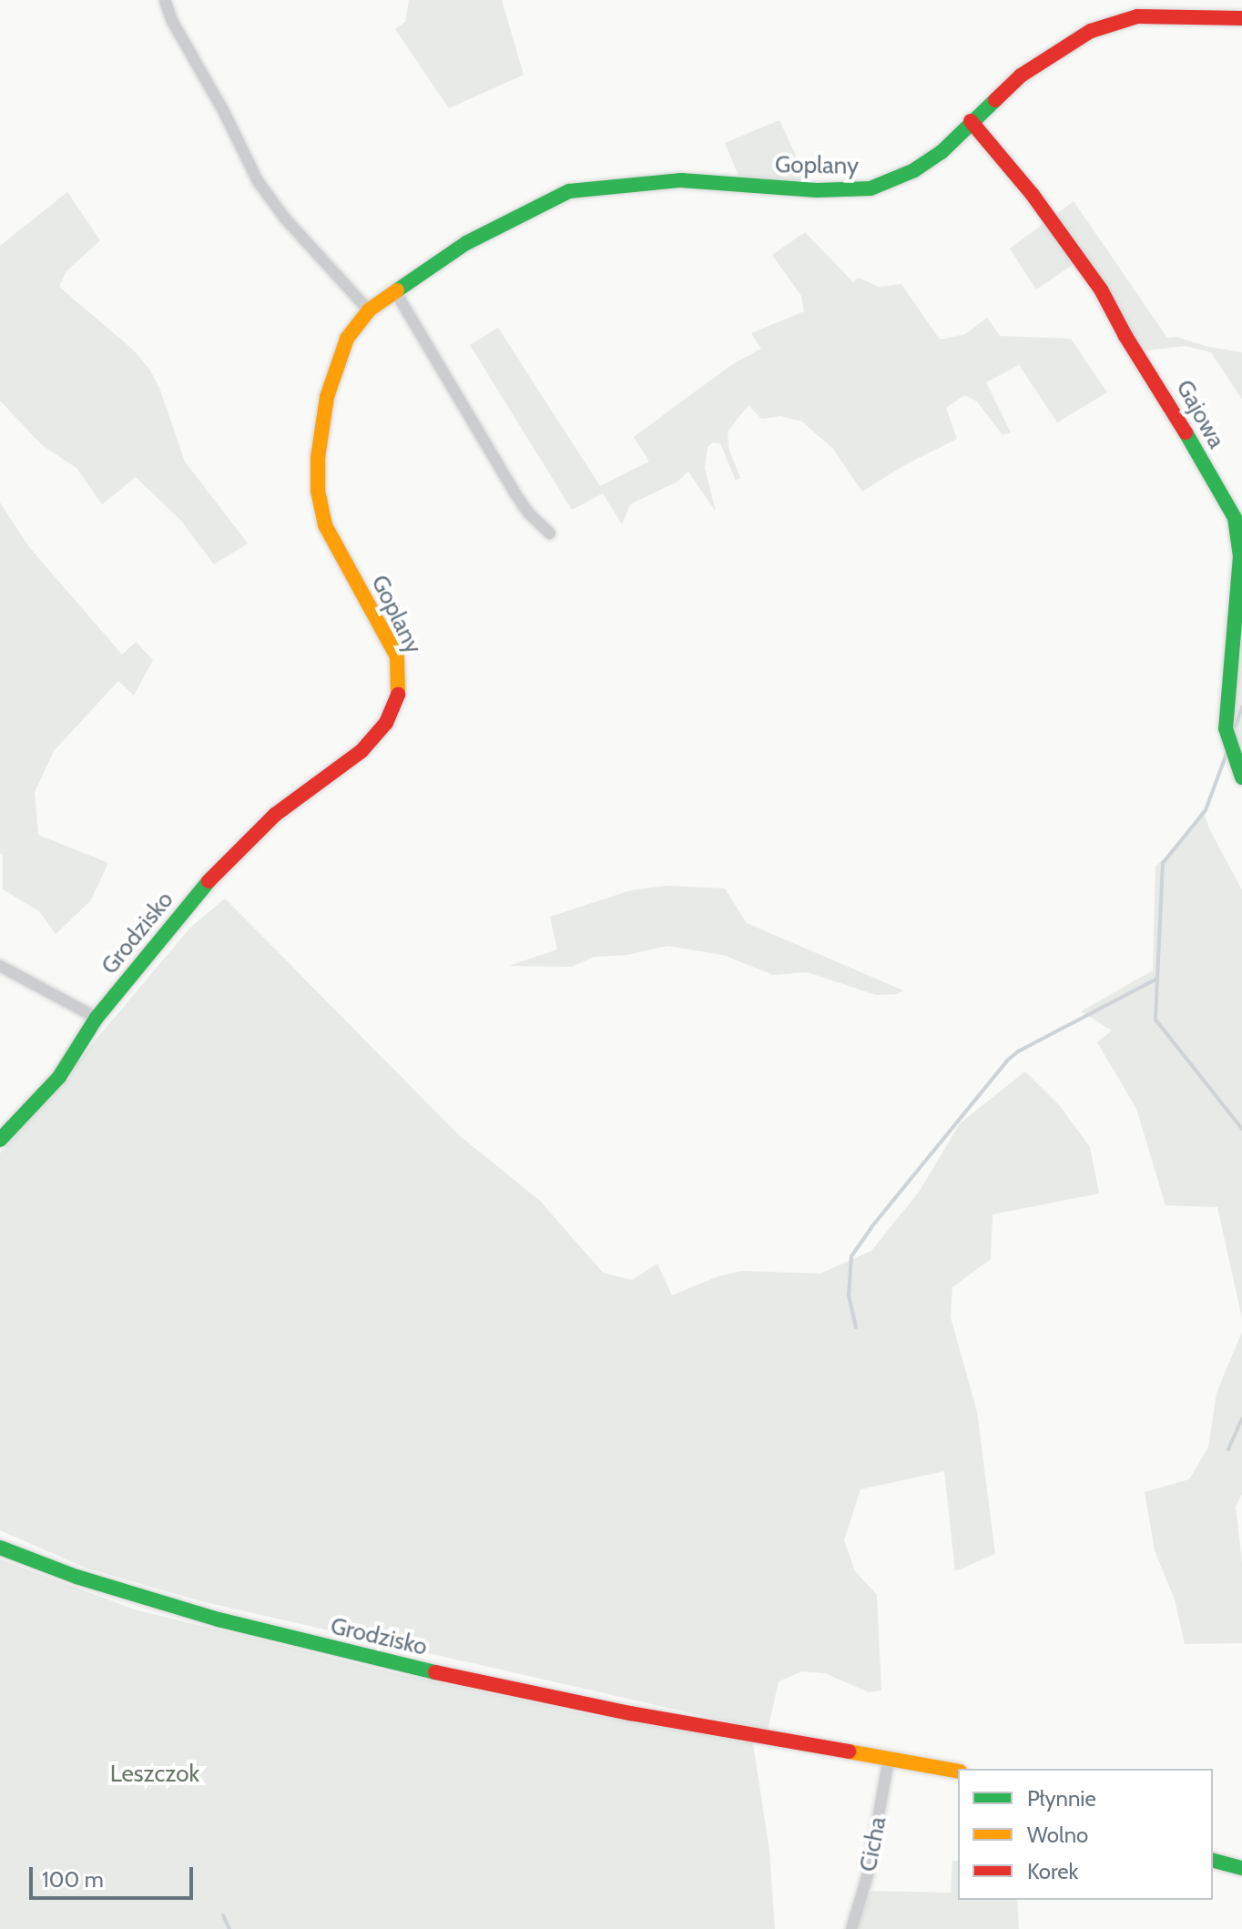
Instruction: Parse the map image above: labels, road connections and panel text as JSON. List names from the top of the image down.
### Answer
{
  "streets": {
    "street": [
      "Goplany",
      "Gajowa",
      "Grodzisko",
      "Cicha"
    ]
  },
  "crossings": [
    ["Goplany", "Gajowa"],
    ["Goplany", "Grodzisko"],
    ["Grodzisko", "Cicha"]
  ],
  "parks": ["Leszczok"],
  "legend": ["Płynnie", "Wolno", "Korek"],
  "scale_bar": "100 m"
}
